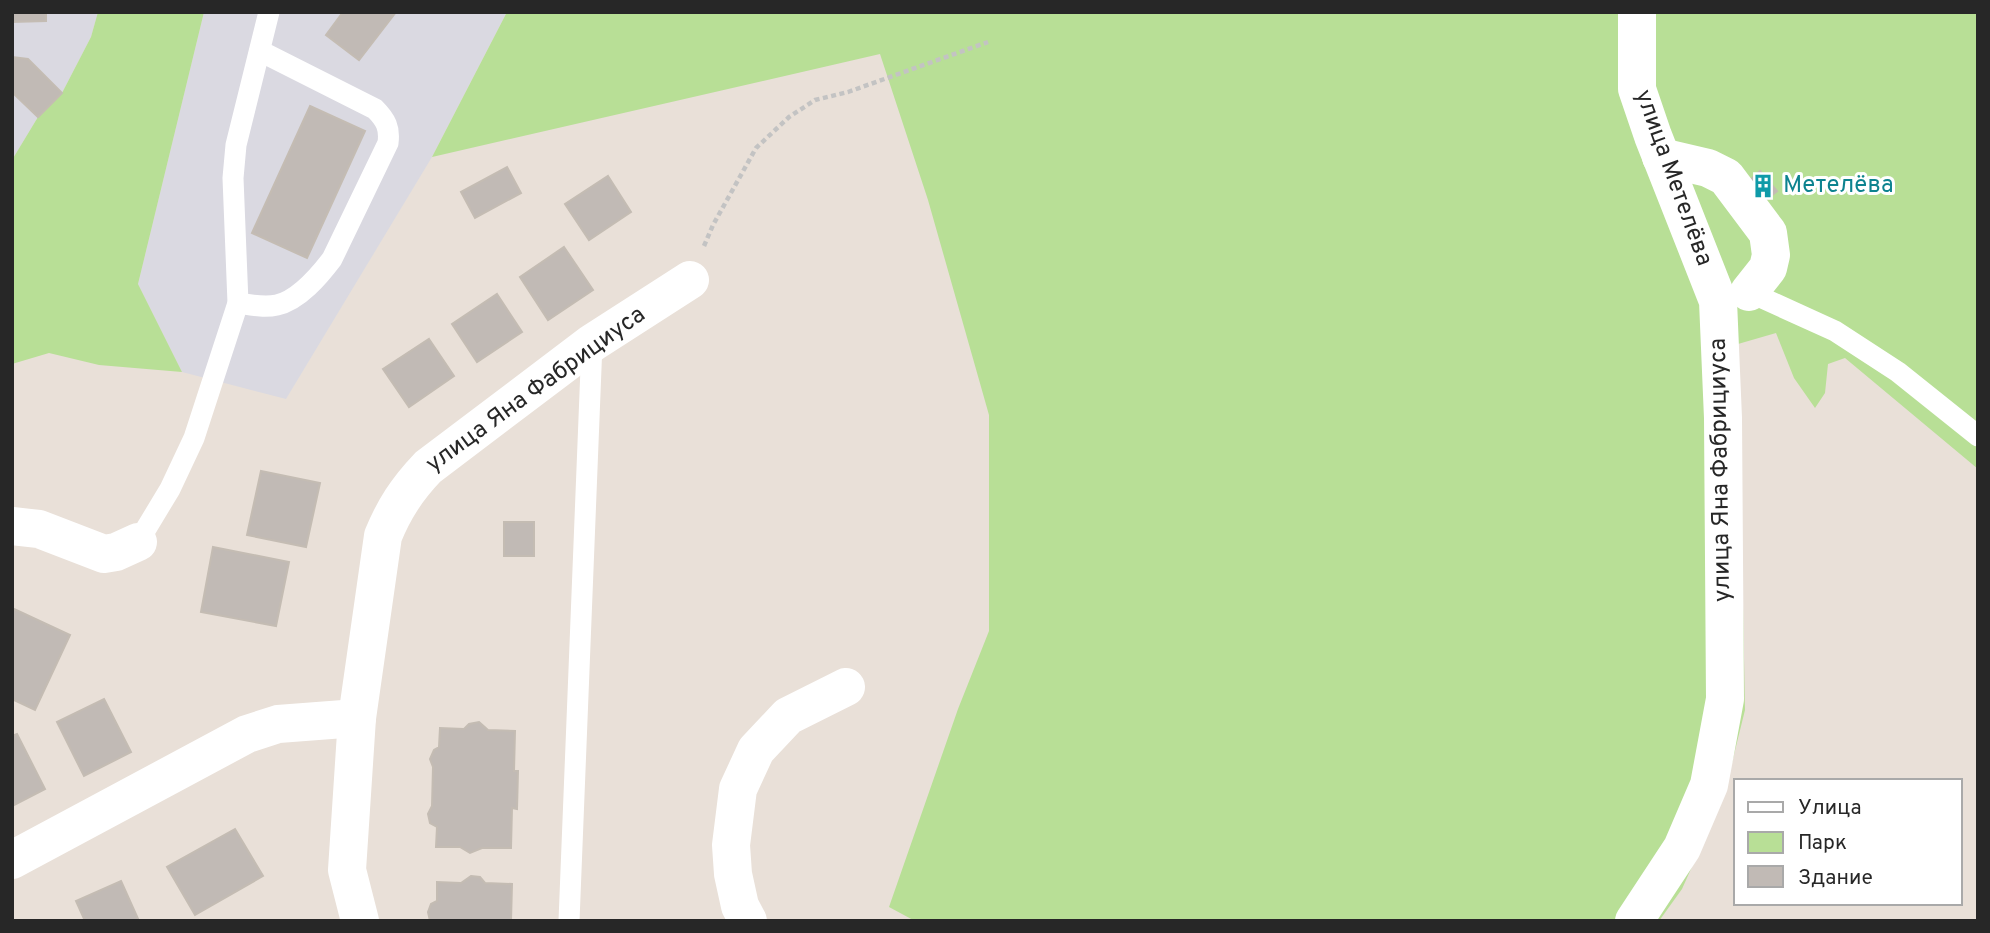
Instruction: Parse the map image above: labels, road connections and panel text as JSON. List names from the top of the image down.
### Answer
{
  "streets": {
    "street": ["улица Метелёва", "улица Яна Фабрициуса"]
  },
  "crossings": [
    ["улица Метелёва", "улица Яна Фабрициуса"]
  ],
  "places": {
    "building": ["Метелёва"]
  },
  "legend": ["Улица", "Парк", "Здание"]
}
